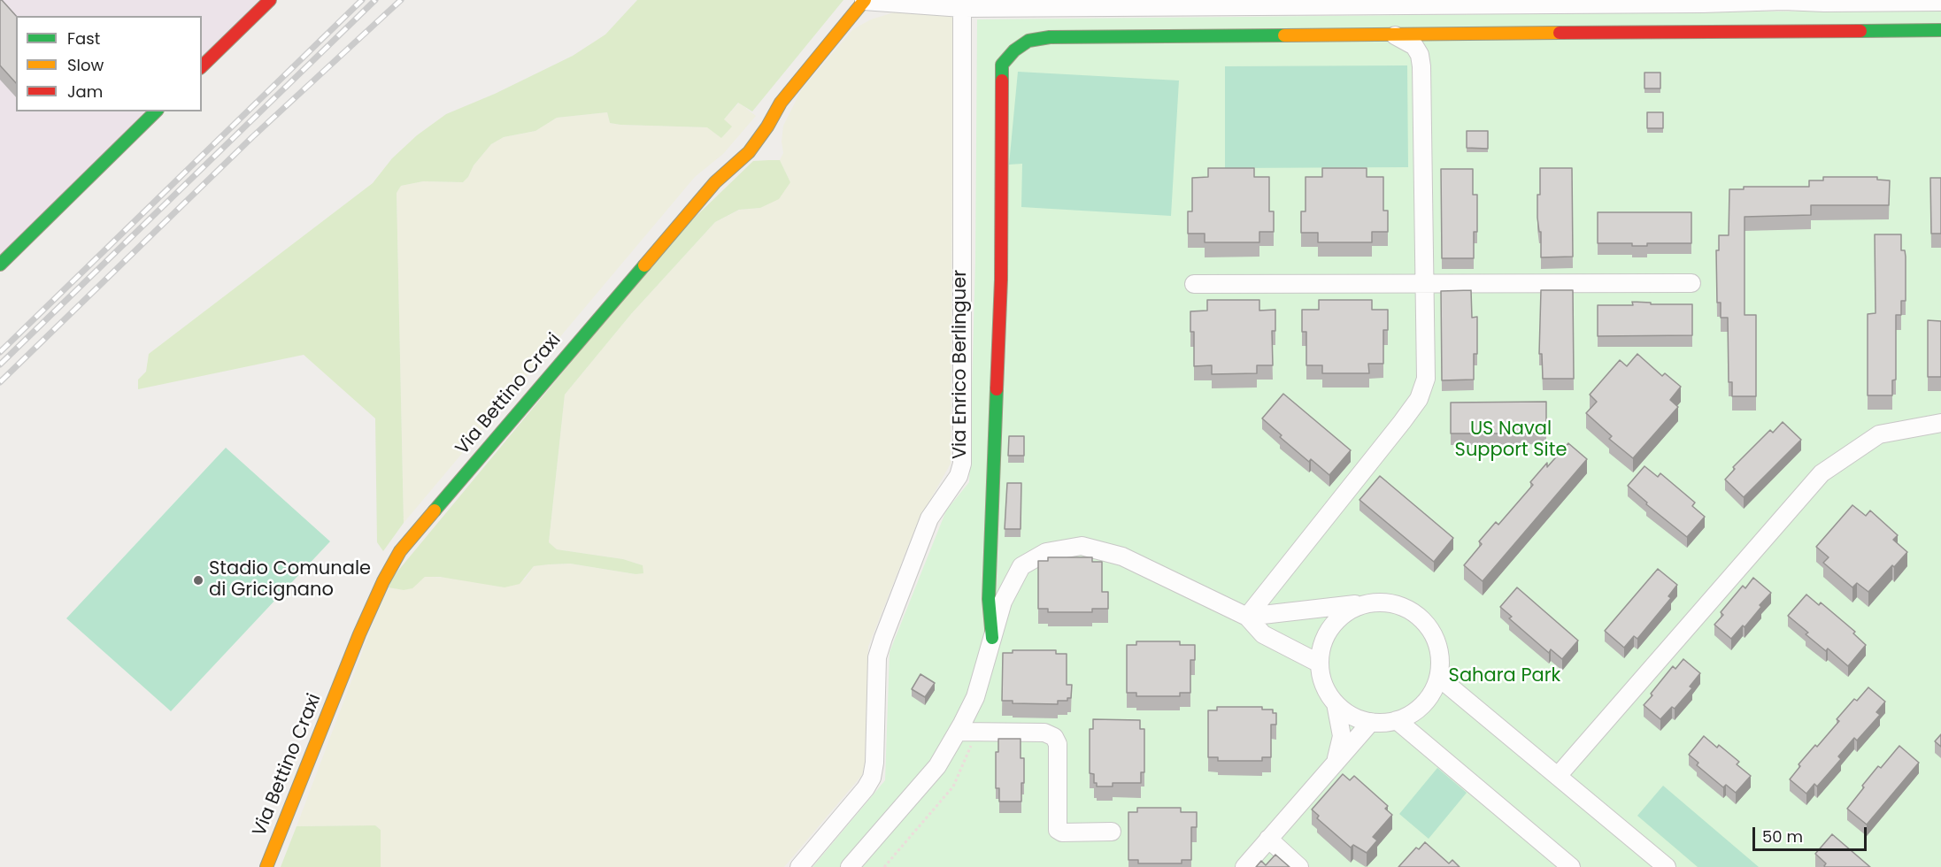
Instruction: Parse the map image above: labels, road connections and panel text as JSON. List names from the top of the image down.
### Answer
{
  "streets": {
    "street": ["Via Enrico Berlinguer", "Via Bettino Craxi"]
  },
  "parks": ["US Naval Support Site", "Sahara Park"],
  "places": ["Stadio Comunale di Gricignano"],
  "legend": ["Fast", "Slow", "Jam"],
  "scale_bar": "50 m"
}
